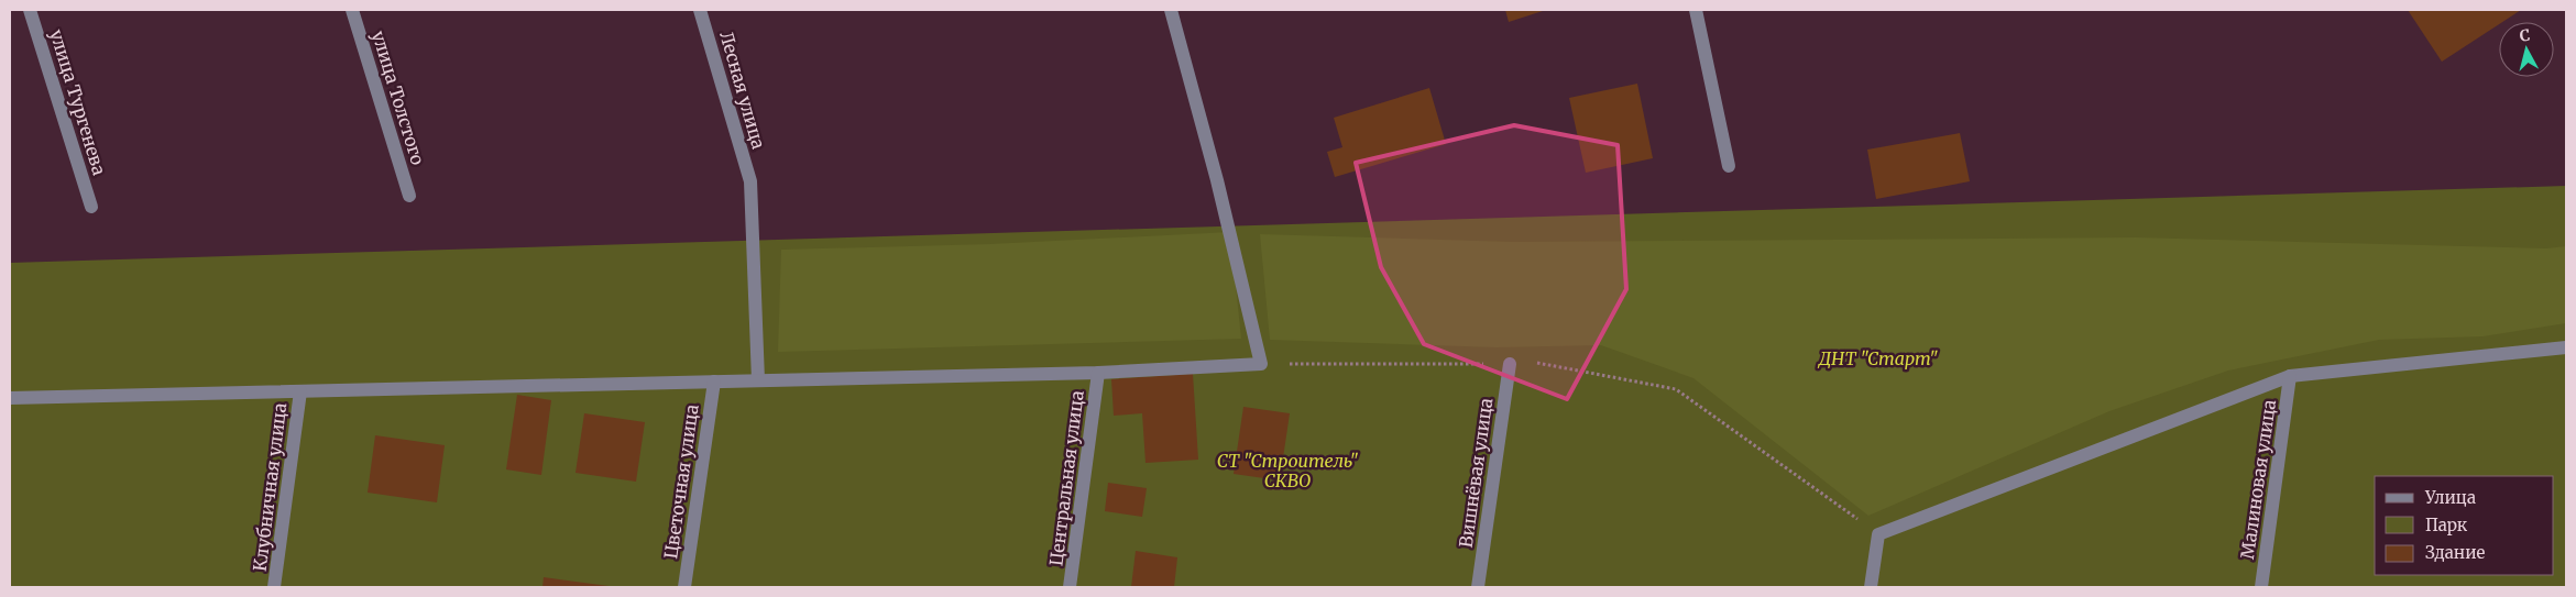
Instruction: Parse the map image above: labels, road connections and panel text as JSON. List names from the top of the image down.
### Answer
{
  "streets": {
    "street": [
      "Лесная улица",
      "улица Толстого",
      "улица Тургенева",
      "Вишнёвая улица",
      "Центральная улица",
      "Малиновая улица",
      "Цветочная улица",
      "Клубничная улица"
    ]
  },
  "parks": ["ДНТ \"Старт\"", "СТ \"Строитель\" СКВО"],
  "legend": ["Улица", "Парк", "Здание"],
  "north": "top"
}
